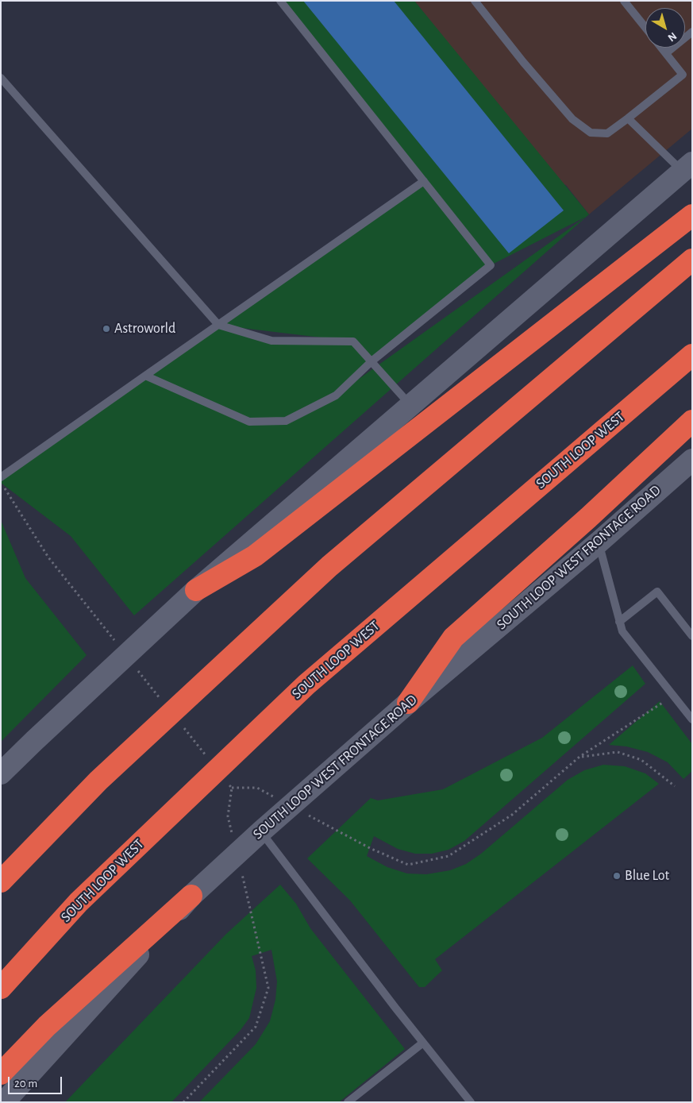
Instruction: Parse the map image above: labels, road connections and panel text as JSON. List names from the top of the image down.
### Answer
{
  "streets": {
    "highway": ["SOUTH LOOP WEST"],
    "main road": ["SOUTH LOOP WEST FRONTAGE ROAD"]
  },
  "places": ["Astroworld", "Blue Lot"],
  "scale_bar": "20 m",
  "north": "bottom right"
}
